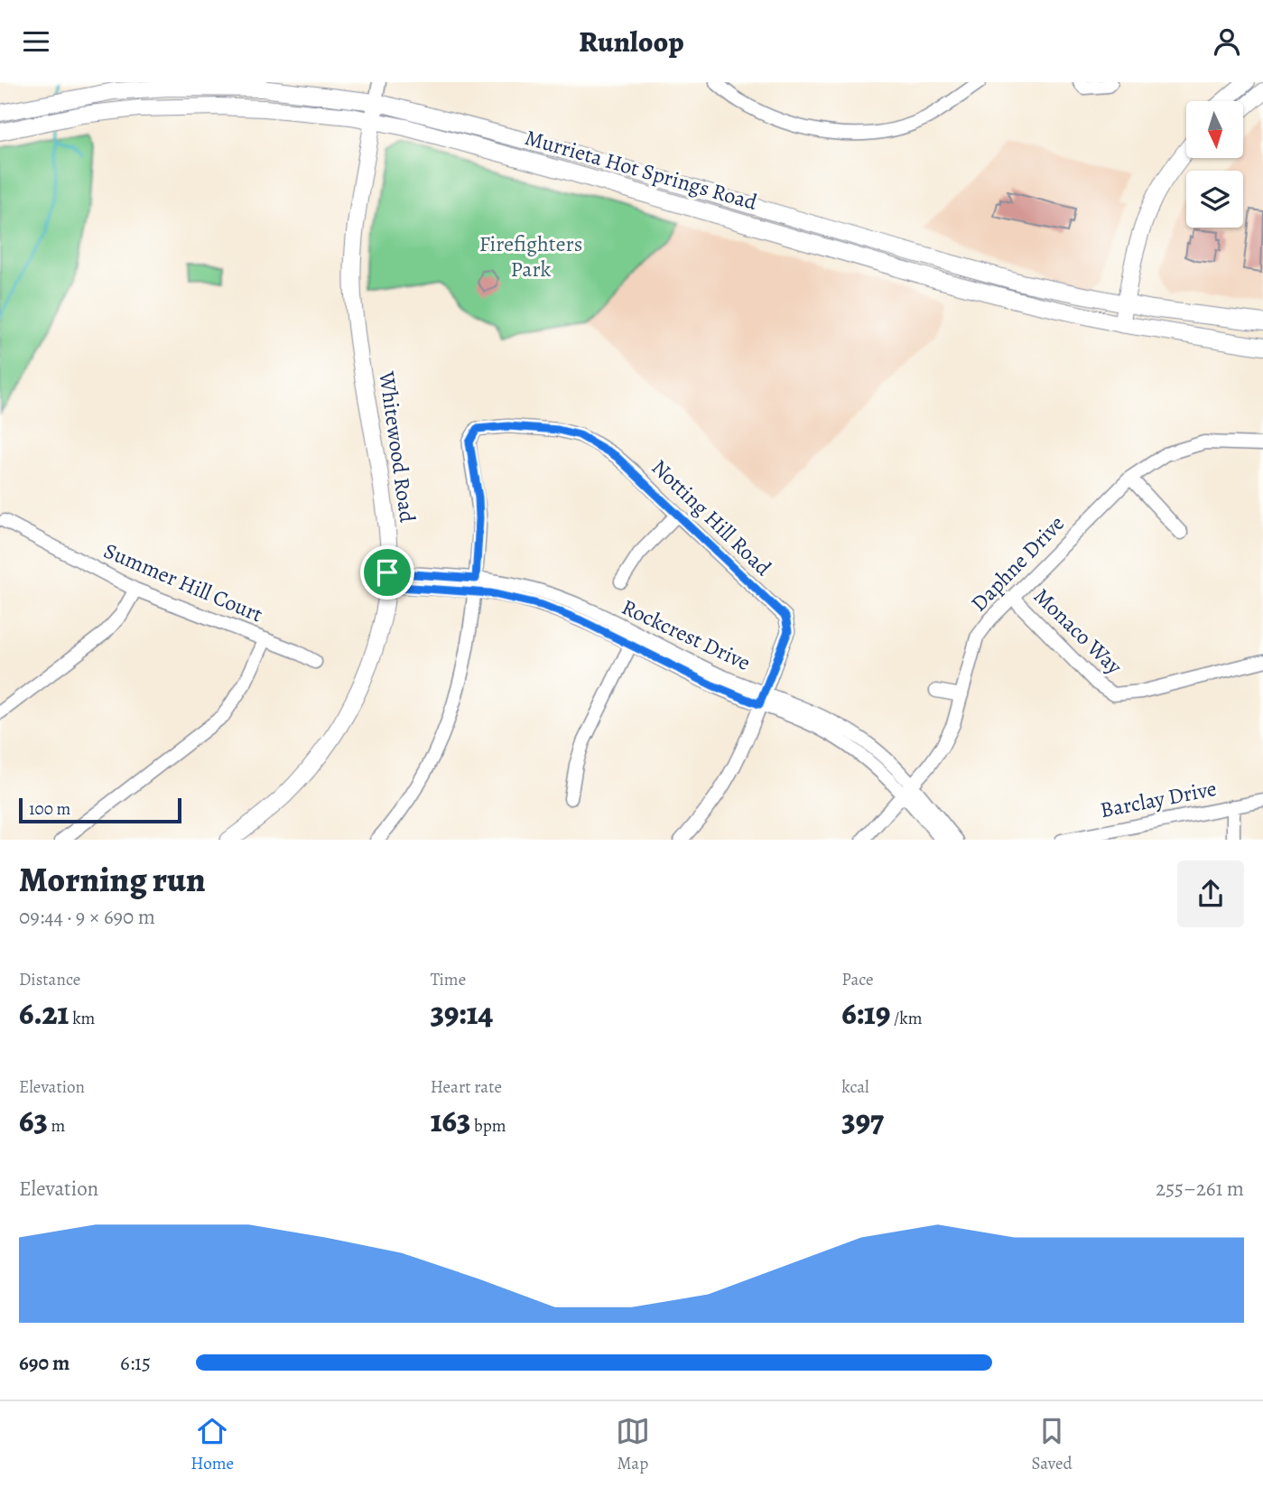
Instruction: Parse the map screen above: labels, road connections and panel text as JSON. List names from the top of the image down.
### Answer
{
  "streets": {
    "main road": ["Murrieta Hot Springs Road", "Whitewood Road"],
    "street": [
      "Notting Hill Road",
      "Daphne Drive",
      "Summer Hill Court",
      "Monaco Way",
      "Rockcrest Drive",
      "Barclay Drive"
    ]
  },
  "crossings": [
    ["Murrieta Hot Springs Road", "Whitewood Road"],
    ["Whitewood Road", "Rockcrest Drive"],
    ["Notting Hill Road", "Rockcrest Drive"],
    ["Daphne Drive", "Monaco Way"],
    ["Daphne Drive", "Rockcrest Drive"]
  ],
  "parks": ["Firefighters Park"],
  "scale_bar": "100 m",
  "north": "bottom",
  "page": {
    "header": "Runloop",
    "scale": "100 m",
    "heading": ["Morning run", "09:44 · 9 × 690 m"],
    "stats": [
      ["Distance", "6.21 km"],
      ["Time", "39:14"],
      ["Pace", "6:19 /km"],
      ["Elevation", "63 m"],
      ["Heart rate", "163 bpm"],
      ["kcal", "397"]
    ],
    "chart": ["Elevation", "255–261 m"],
    "list": [
      {
        "name": "690 m",
        "note": "6:15"
      }
    ],
    "tabs": ["Home", "Map", "Saved"]
  }
}
